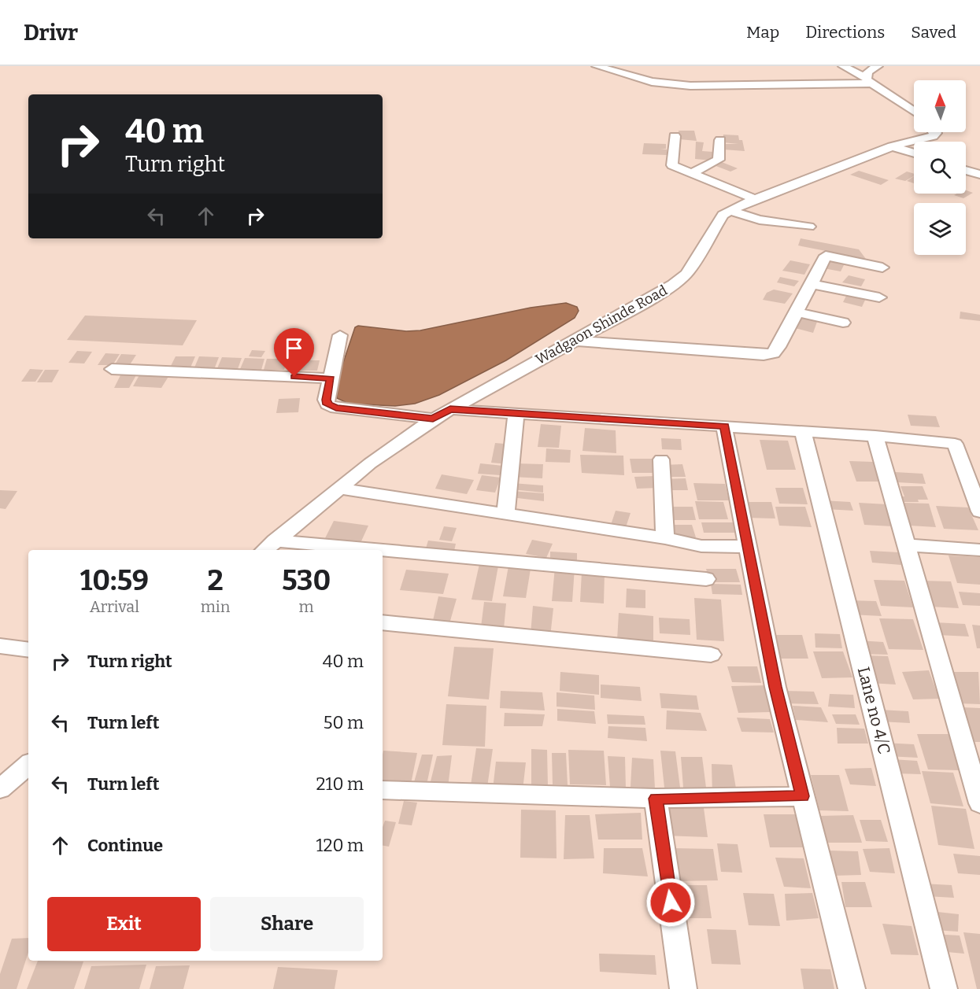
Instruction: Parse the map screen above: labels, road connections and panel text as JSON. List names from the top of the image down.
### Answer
{
  "streets": {
    "street": ["Wadgaon Shinde Road", "Lane no 4/C"]
  },
  "north": "top",
  "page": {
    "header": "Drivr",
    "nav": ["Map", "Directions", "Saved"],
    "turn": ["40 m", "Turn right"],
    "eta": [
      "10:59",
      "Arrival",
      "2",
      "min",
      "530",
      "m"
    ],
    "list": [
      {
        "name": "Turn right",
        "value": "40 m"
      },
      {
        "name": "Turn left",
        "value": "50 m"
      },
      {
        "name": "Turn left",
        "value": "210 m"
      },
      {
        "name": "Continue",
        "value": "120 m"
      }
    ],
    "buttons": ["Exit", "Share"]
  }
}
